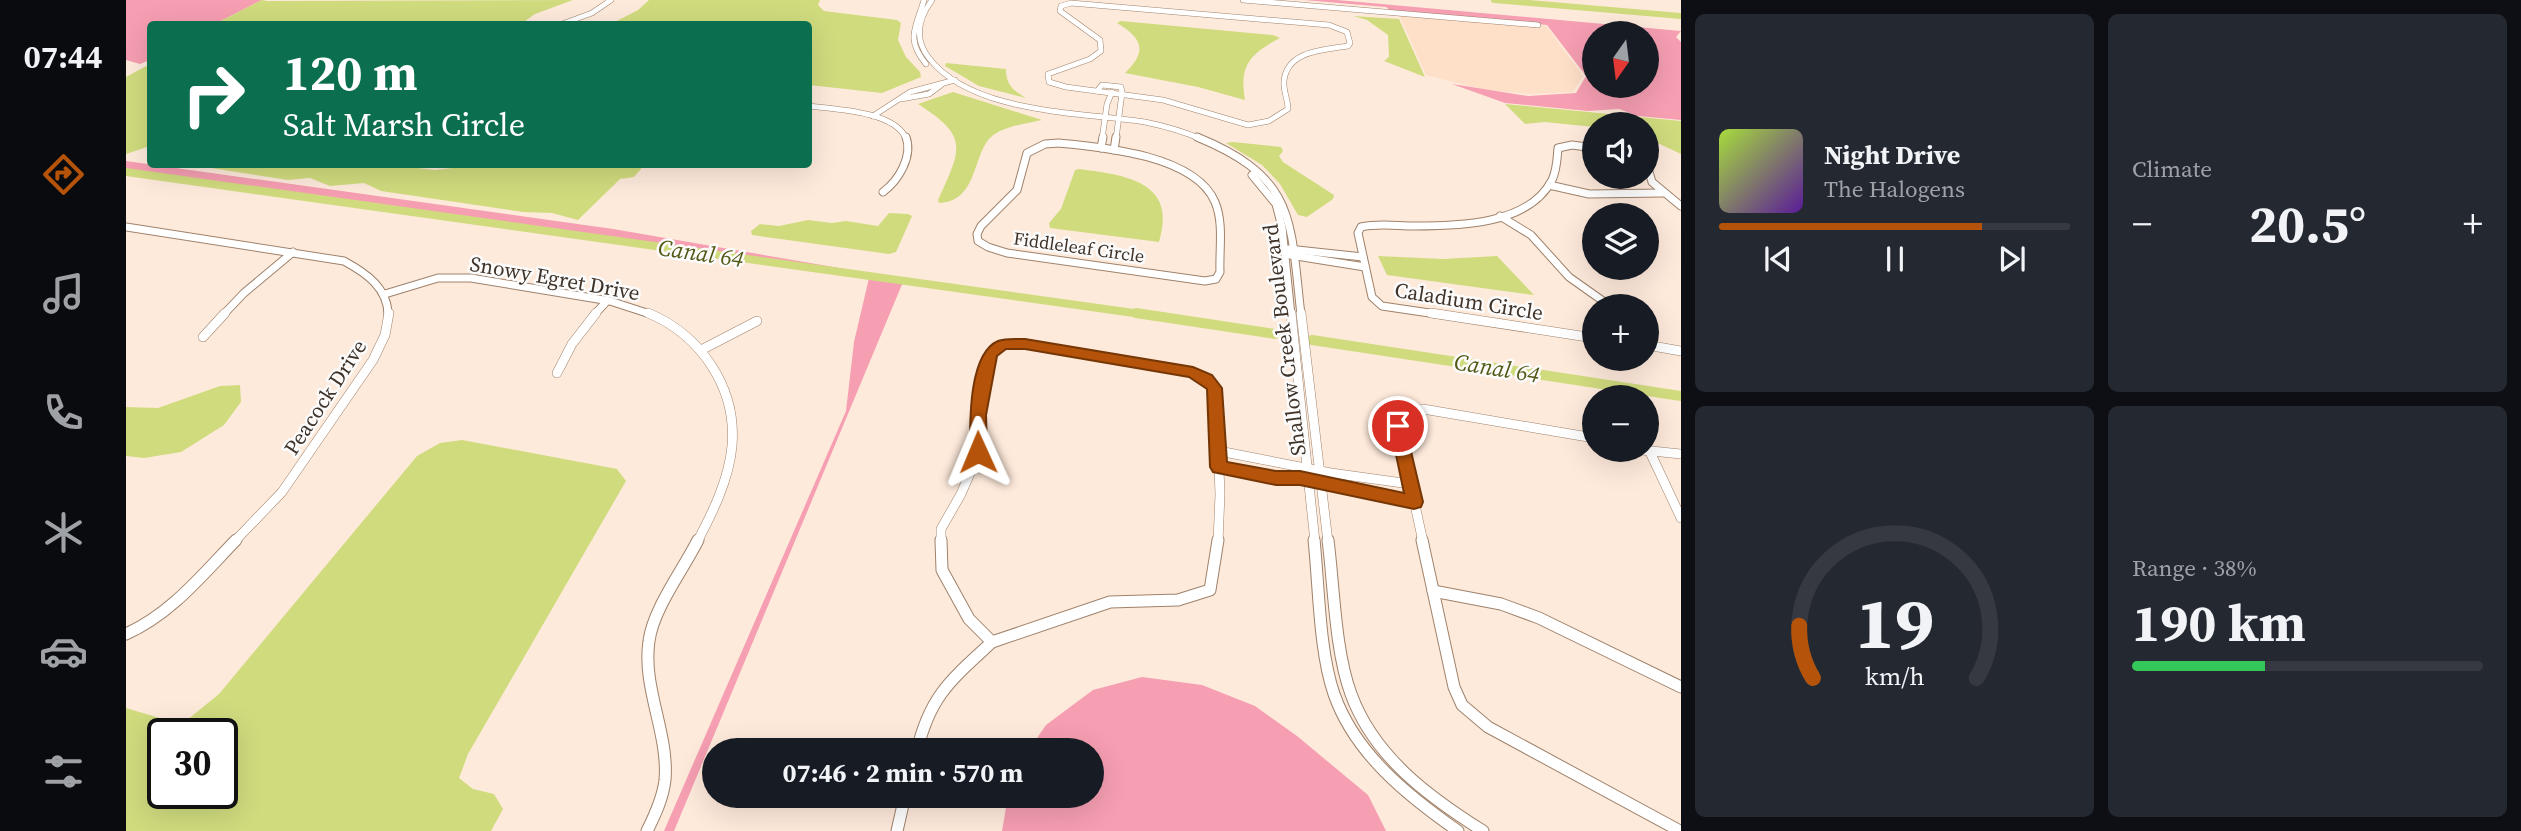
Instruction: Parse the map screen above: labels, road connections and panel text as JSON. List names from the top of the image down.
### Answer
{
  "streets": {
    "street": [
      "Fiddleleaf Circle",
      "Snowy Egret Drive",
      "Caladium Circle",
      "Shallow Creek Boulevard",
      "Peacock Drive"
    ]
  },
  "crossings": [
    ["Snowy Egret Drive", "Peacock Drive"]
  ],
  "water": ["Canal 64"],
  "north": "bottom",
  "page": {
    "tabs": "07:44",
    "tile": [
      "Climate",
      ["Range · 38%", "190 km"]
    ],
    "map_buttons": ["+", "−"],
    "turn": ["120 m", "Salt Marsh Circle"],
    "song": ["Night Drive", "The Halogens"],
    "heat": ["−", "20.5°", "+"],
    "limit": "30",
    "trip": "07:46 · 2 min · 570 m",
    "gauge": ["19", "km/h"]
  }
}
